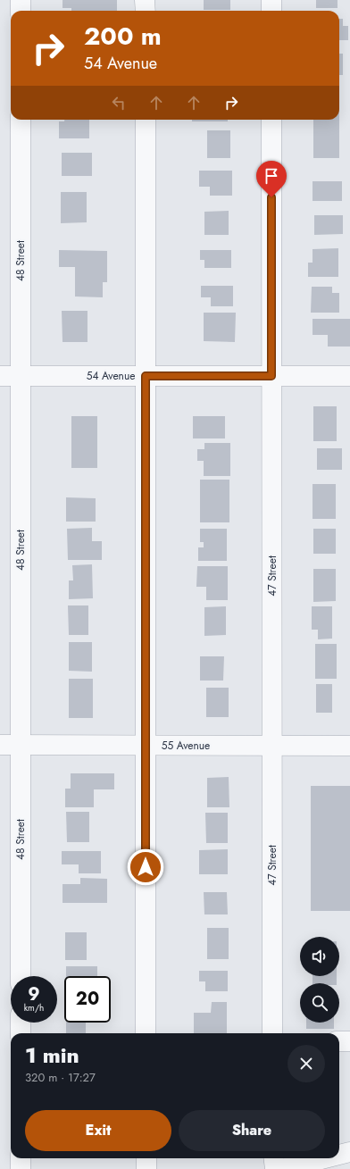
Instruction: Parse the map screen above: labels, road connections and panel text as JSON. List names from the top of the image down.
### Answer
{
  "streets": {
    "street": [
      "48 Street",
      "54 Avenue",
      "47 Street",
      "55 Avenue"
    ]
  },
  "crossings": [
    ["48 Street", "54 Avenue"],
    ["48 Street", "55 Avenue"],
    ["54 Avenue", "47 Street"],
    ["47 Street", "55 Avenue"]
  ],
  "page": {
    "turn": ["200 m", "54 Avenue"],
    "speed": "9 km/h",
    "limit": "20",
    "heading": ["1 min", "320 m · 17:27"],
    "buttons": ["Exit", "Share"]
  }
}
